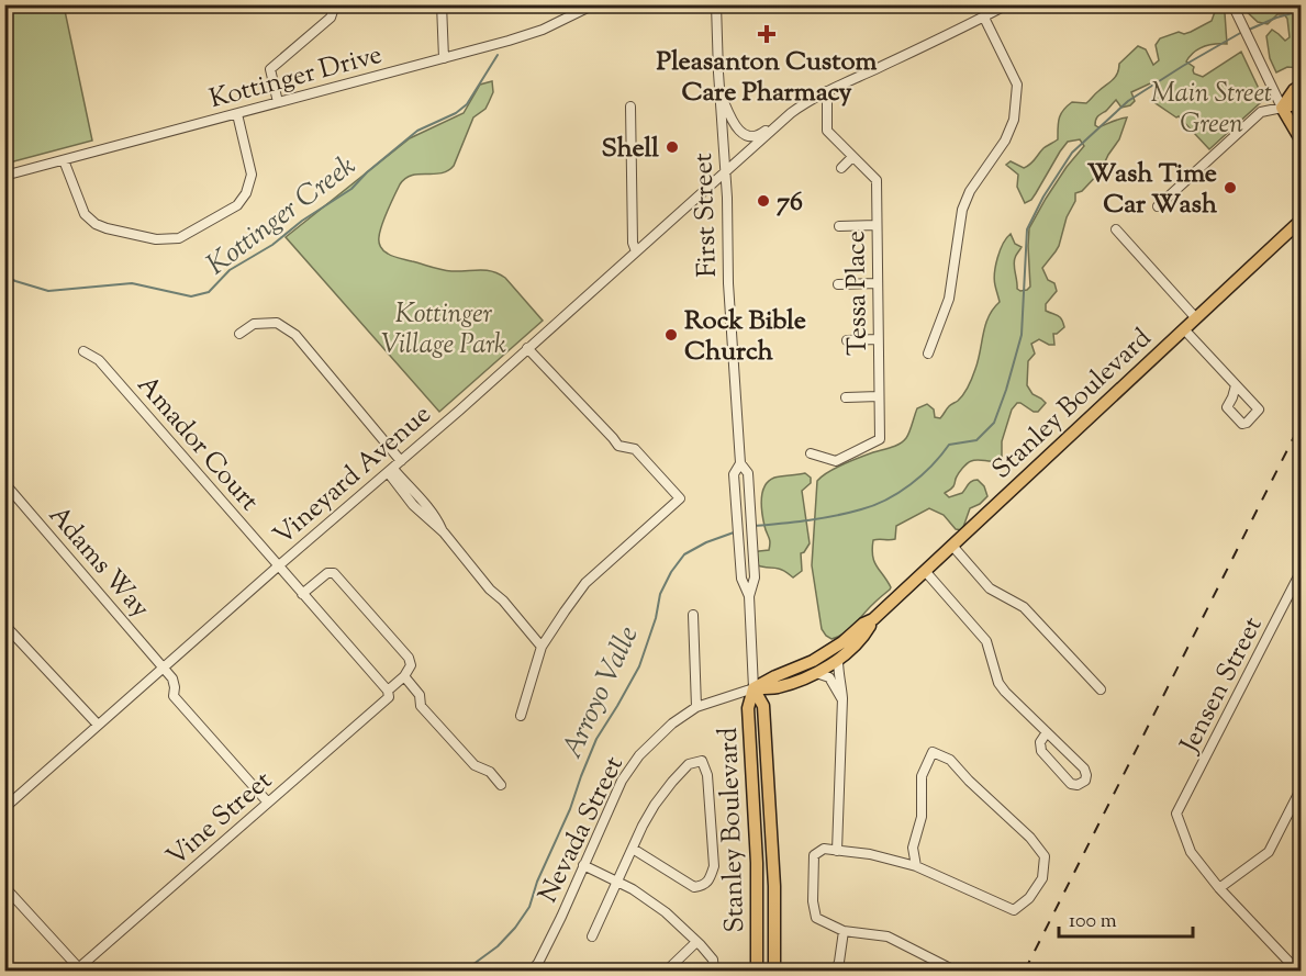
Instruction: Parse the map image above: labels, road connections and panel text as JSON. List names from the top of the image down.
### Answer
{
  "streets": {
    "main road": ["Stanley Boulevard"],
    "street": [
      "Kottinger Drive",
      "First Street",
      "Tessa Place",
      "Amador Court",
      "Vineyard Avenue",
      "Adams Way",
      "Jensen Street",
      "Vine Street",
      "Nevada Street"
    ]
  },
  "crossings": [
    ["First Street", "Vineyard Avenue"],
    ["Stanley Boulevard", "Nevada Street"],
    ["Amador Court", "Vineyard Avenue"],
    ["Amador Court", "Vine Street"],
    ["Vineyard Avenue", "Adams Way"],
    ["Adams Way", "Vine Street"]
  ],
  "water": ["Kottinger Creek", "Arroyo Valle"],
  "parks": ["Main Street Green", "Kottinger Village Park"],
  "places": {
    "health": ["Pleasanton Custom Care Pharmacy"],
    "other": [
      "Shell",
      "Wash Time Car Wash",
      "76",
      "Rock Bible Church"
    ]
  },
  "scale_bar": "100 m"
}
